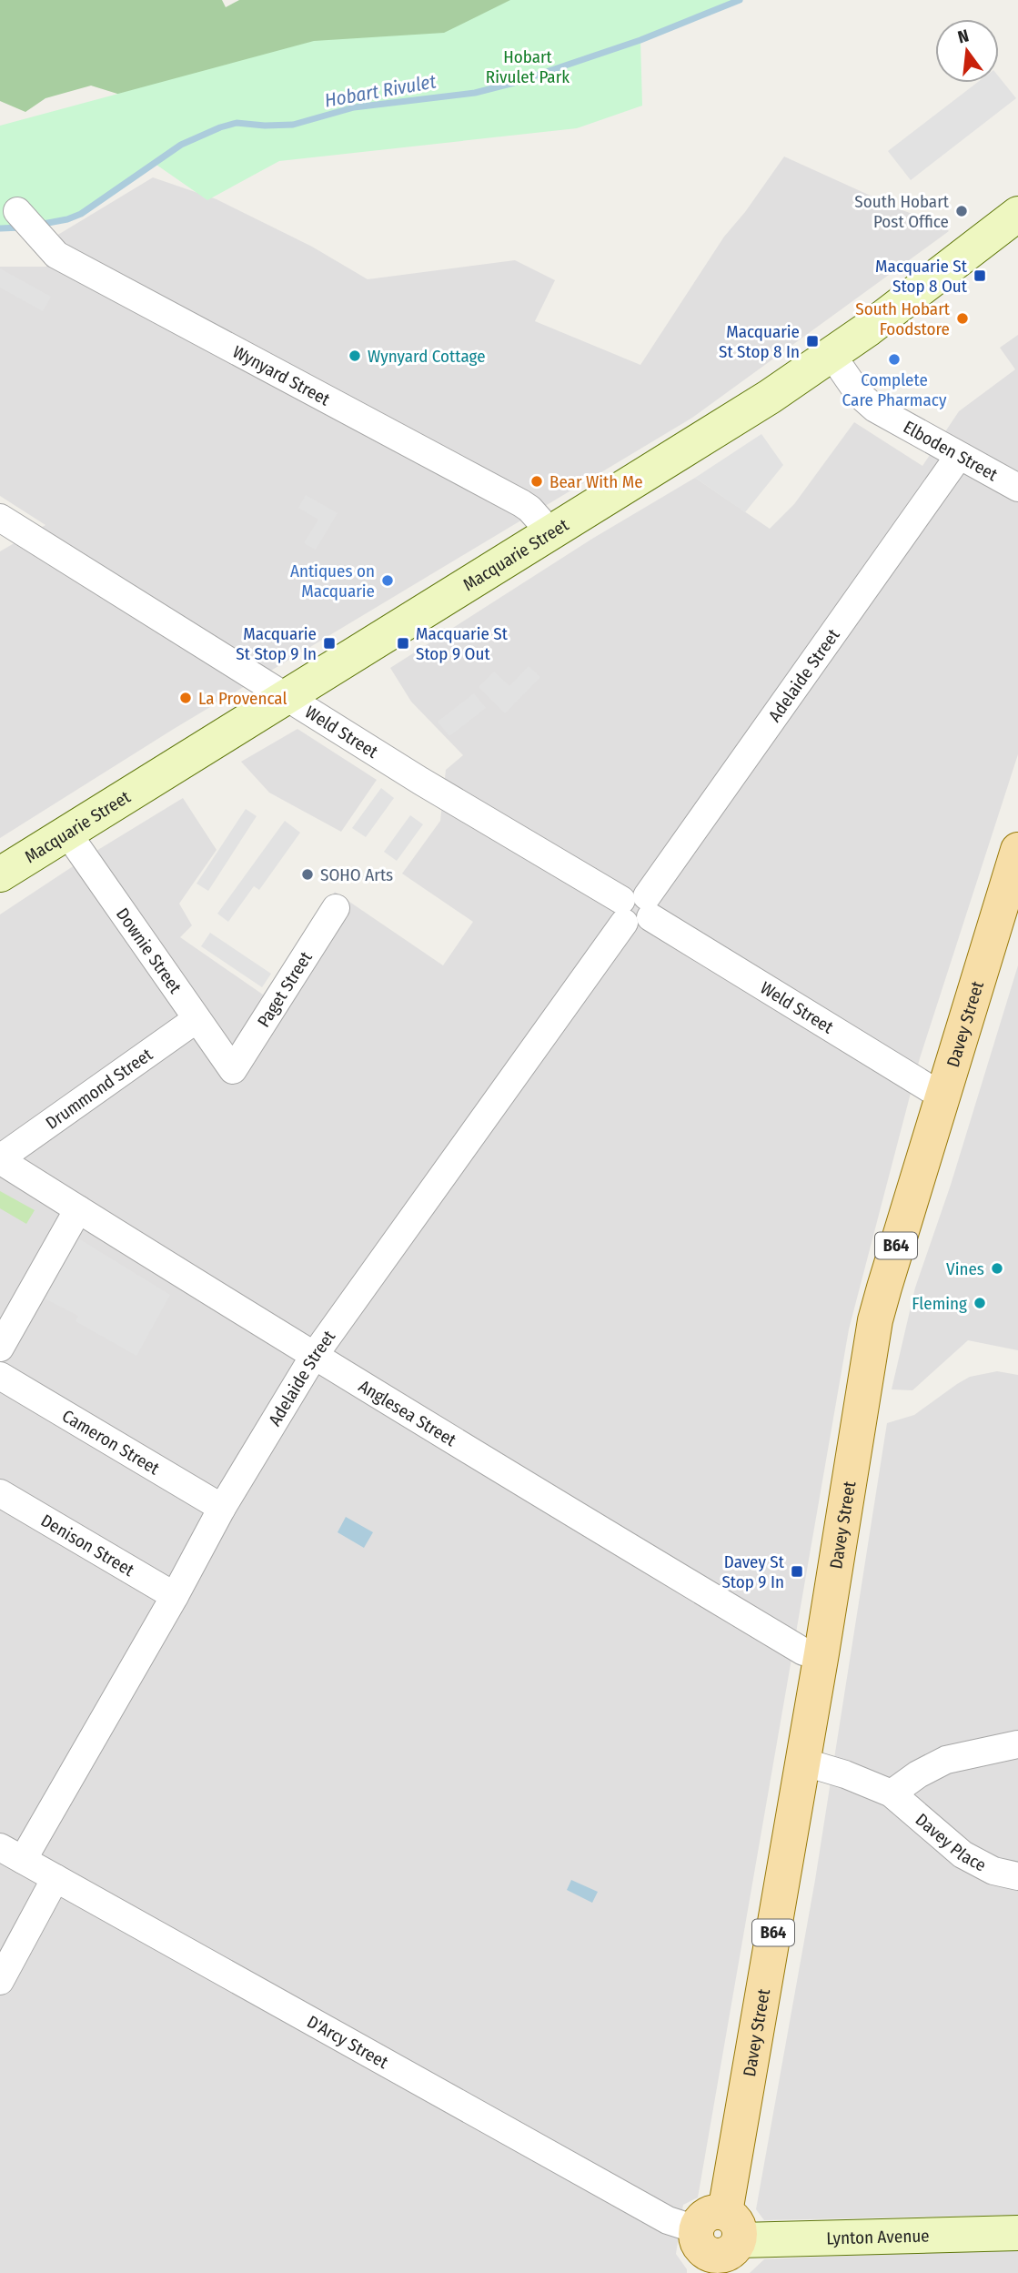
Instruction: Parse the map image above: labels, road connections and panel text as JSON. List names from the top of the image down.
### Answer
{
  "streets": {
    "main road": ["Davey Street", "B64"],
    "street": [
      "Wynyard Street",
      "Elboden Street",
      "Macquarie Street",
      "Adelaide Street",
      "Weld Street",
      "Downie Street",
      "Paget Street",
      "Drummond Street",
      "Anglesea Street",
      "Cameron Street",
      "Denison Street",
      "Davey Place",
      "D'Arcy Street",
      "Lynton Avenue"
    ]
  },
  "crossings": [
    ["Wynyard Street", "Macquarie Street"],
    ["Elboden Street", "Macquarie Street"],
    ["Elboden Street", "Adelaide Street"],
    ["Macquarie Street", "Weld Street"],
    ["Macquarie Street", "Downie Street"],
    ["Adelaide Street", "Weld Street"],
    ["Adelaide Street", "Anglesea Street"],
    ["Adelaide Street", "Cameron Street"],
    ["Adelaide Street", "Denison Street"],
    ["Adelaide Street", "D'Arcy Street"],
    ["Weld Street", "Davey Street"],
    ["Downie Street", "Paget Street"],
    ["Downie Street", "Drummond Street"],
    ["Davey Street", "Anglesea Street"],
    ["Davey Street", "Davey Place"],
    ["Davey Street", "D'Arcy Street"],
    ["Davey Street", "Lynton Avenue"],
    ["Drummond Street", "Anglesea Street"],
    ["D'Arcy Street", "Lynton Avenue"]
  ],
  "water": ["Hobart Rivulet"],
  "parks": ["Hobart Rivulet Park"],
  "places": {
    "other": [
      "South Hobart Post Office",
      "South Hobart Foodstore",
      "Wynyard Cottage",
      "Complete Care Pharmacy",
      "Bear With Me",
      "Antiques on Macquarie",
      "La Provencal",
      "SOHO Arts",
      "Vines",
      "Fleming"
    ],
    "transit": [
      "Macquarie St Stop 8 Out",
      "Macquarie St Stop 8 In",
      "Macquarie St Stop 9 In",
      "Macquarie St Stop 9 Out",
      "Davey St Stop 9 In"
    ]
  },
  "north": "top"
}
